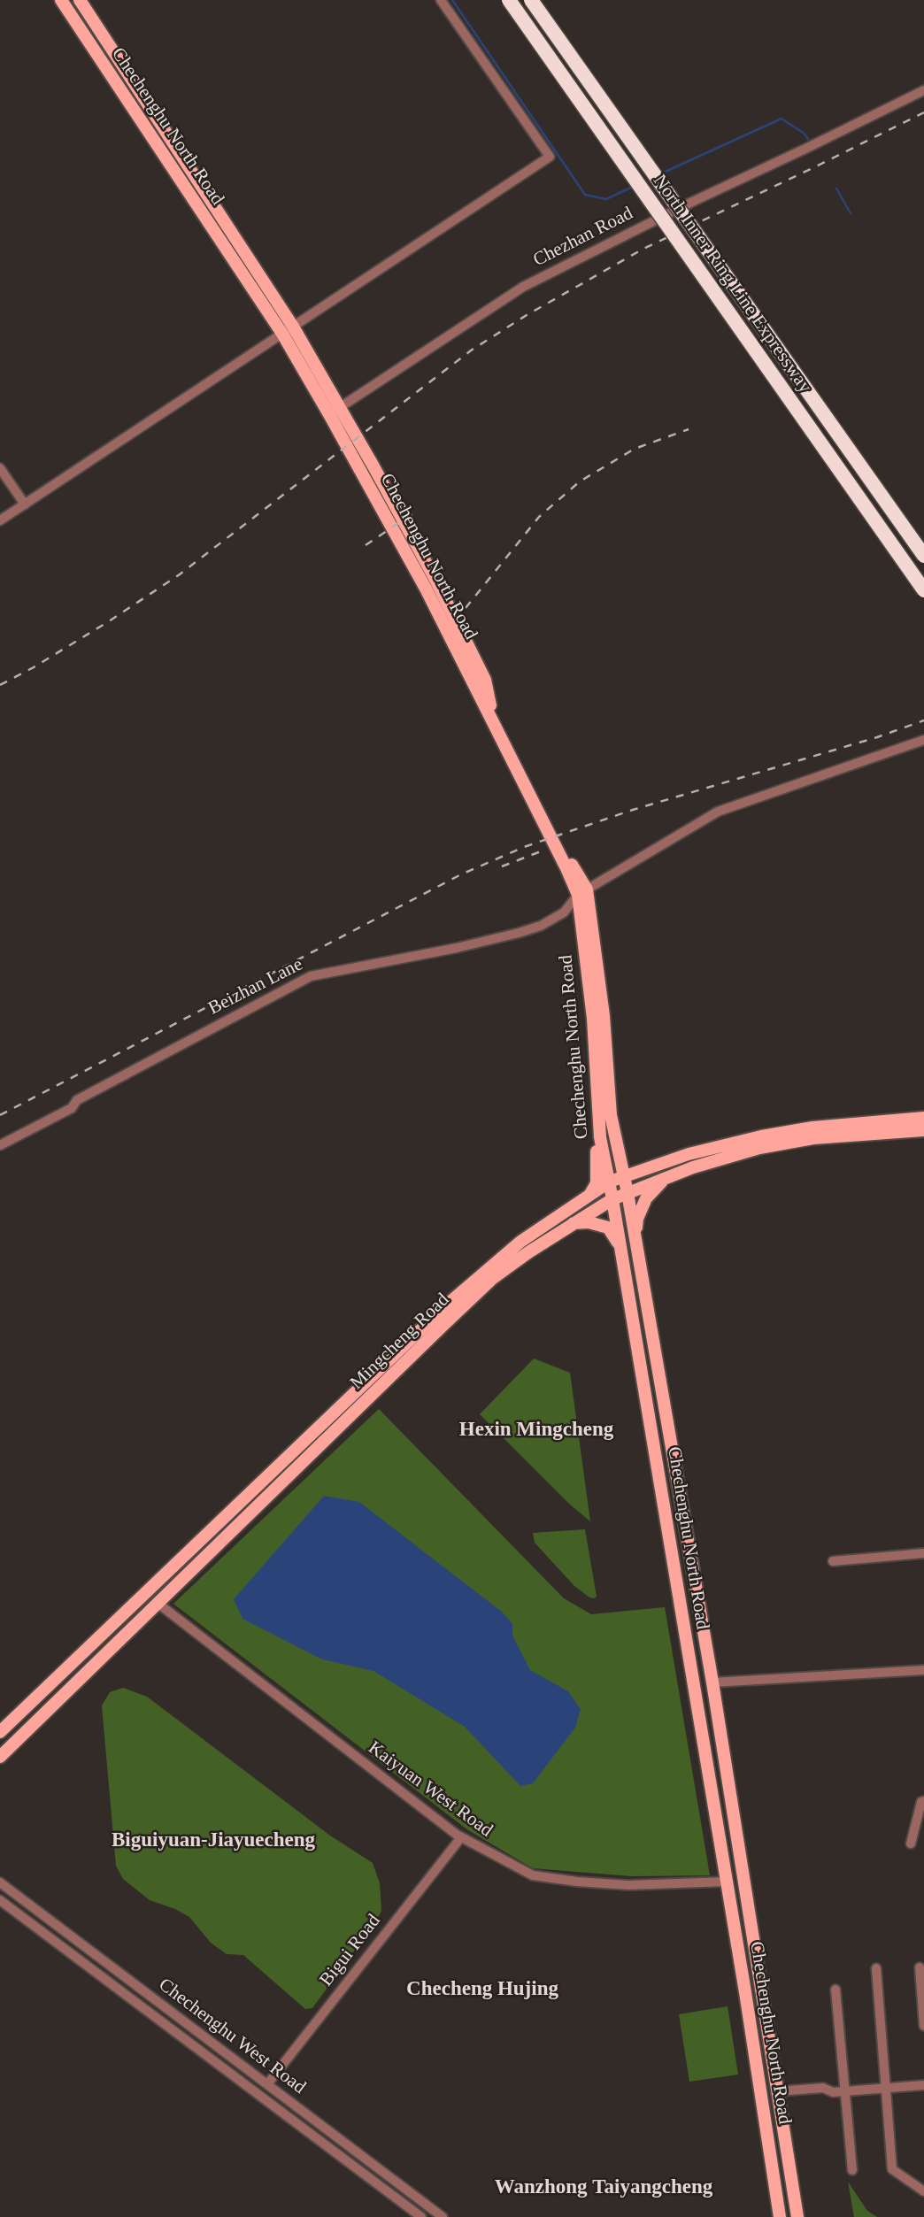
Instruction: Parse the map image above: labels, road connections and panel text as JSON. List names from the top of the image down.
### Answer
{
  "streets": {
    "highway": ["North Inner Ring Line Expressway"],
    "main road": ["Chechenghu North Road", "Mingcheng Road"],
    "street": [
      "Chezhan Road",
      "Beizhan Lane",
      "Kaiyuan West Road",
      "Bigui Road",
      "Chechenghu West Road"
    ]
  },
  "crossings": [
    ["Chechenghu North Road", "Chezhan Road"],
    ["Chechenghu North Road", "Beizhan Lane"],
    ["Chechenghu North Road", "Mingcheng Road"],
    ["Chechenghu North Road", "Kaiyuan West Road"],
    ["Mingcheng Road", "Kaiyuan West Road"],
    ["Kaiyuan West Road", "Bigui Road"],
    ["Bigui Road", "Chechenghu West Road"]
  ],
  "districts": [
    "Hexin Mingcheng",
    "Biguiyuan-Jiayuecheng",
    "Checheng Hujing",
    "Wanzhong Taiyangcheng"
  ]
}
